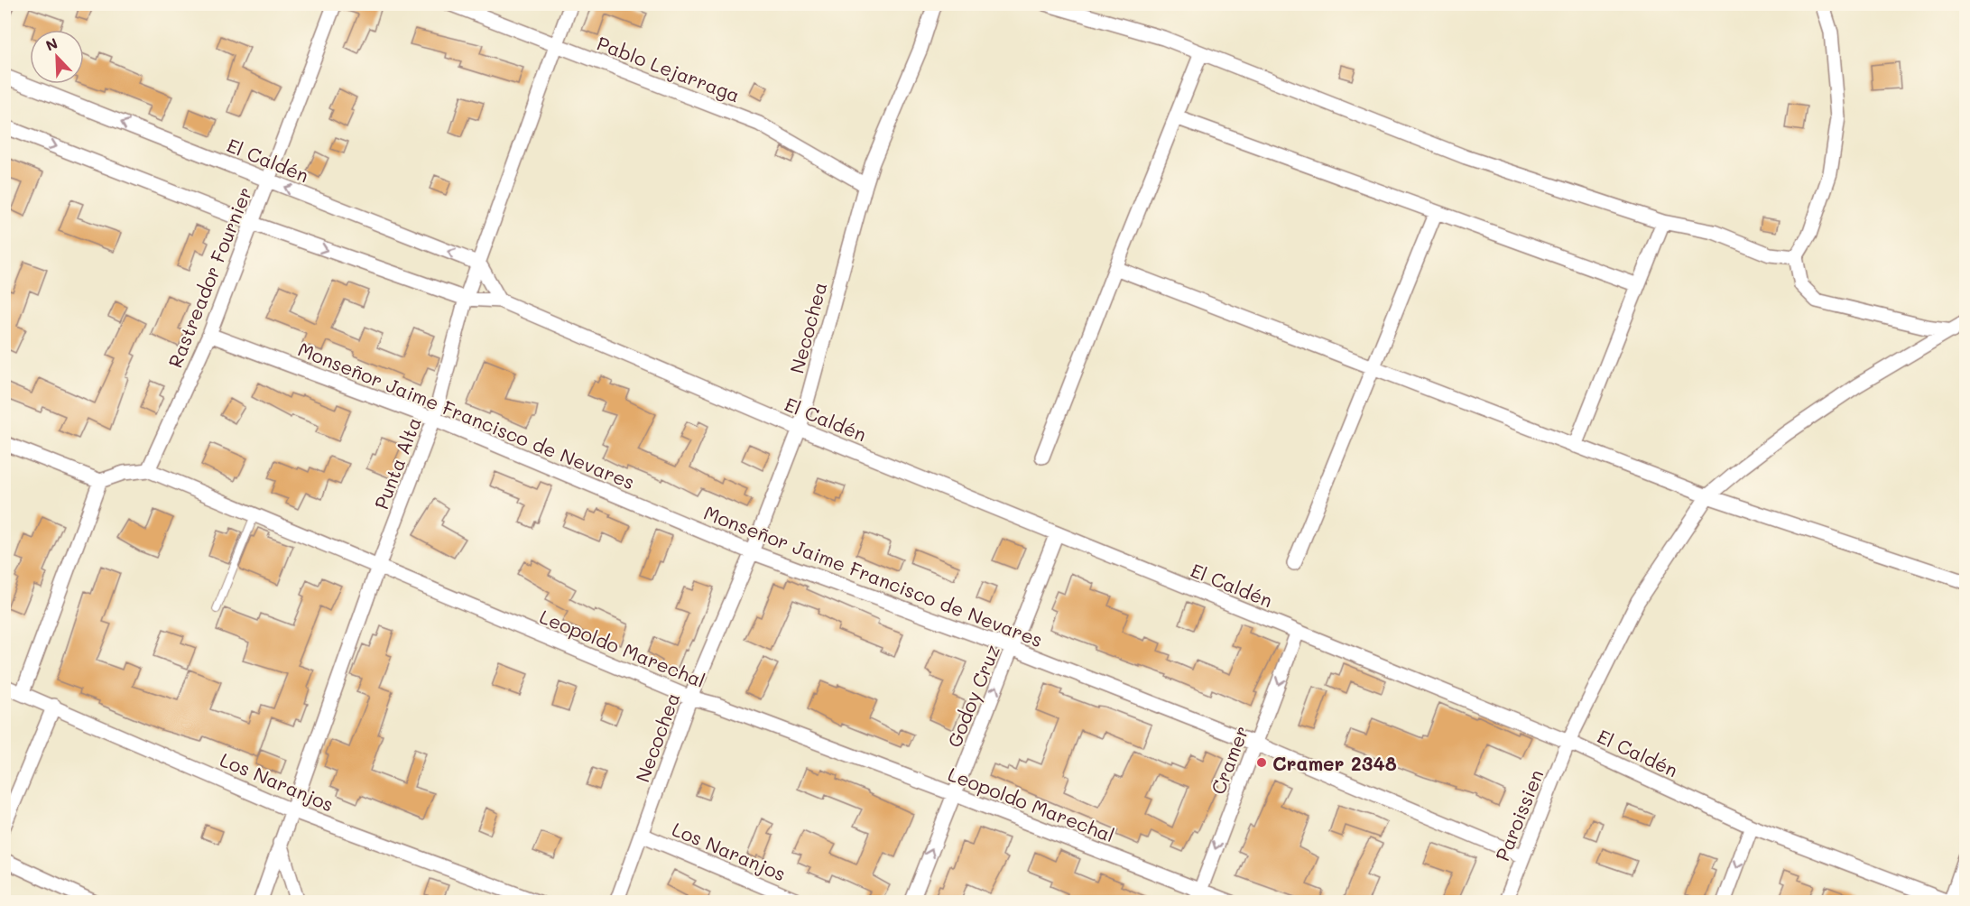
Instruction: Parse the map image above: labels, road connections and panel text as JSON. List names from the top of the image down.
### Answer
{
  "streets": {
    "street": [
      "Pablo Lejarraga",
      "El Caldén",
      "Rastreador Fournier",
      "Necochea",
      "Monseñor Jaime Francisco de Nevares",
      "Punta Alta",
      "Leopoldo Marechal",
      "Godoy Cruz",
      "Cramer",
      "Los Naranjos",
      "Paroissien"
    ]
  },
  "crossings": [
    ["Pablo Lejarraga", "Necochea"],
    ["Pablo Lejarraga", "Punta Alta"],
    ["El Caldén", "Rastreador Fournier"],
    ["El Caldén", "Necochea"],
    ["El Caldén", "Punta Alta"],
    ["El Caldén", "Godoy Cruz"],
    ["El Caldén", "Cramer"],
    ["El Caldén", "Paroissien"],
    ["Rastreador Fournier", "Monseñor Jaime Francisco de Nevares"],
    ["Rastreador Fournier", "Leopoldo Marechal"],
    ["Necochea", "Monseñor Jaime Francisco de Nevares"],
    ["Necochea", "Leopoldo Marechal"],
    ["Necochea", "Los Naranjos"],
    ["Monseñor Jaime Francisco de Nevares", "Punta Alta"],
    ["Monseñor Jaime Francisco de Nevares", "Godoy Cruz"],
    ["Monseñor Jaime Francisco de Nevares", "Cramer"],
    ["Monseñor Jaime Francisco de Nevares", "Paroissien"],
    ["Punta Alta", "Leopoldo Marechal"],
    ["Punta Alta", "Los Naranjos"],
    ["Leopoldo Marechal", "Godoy Cruz"],
    ["Leopoldo Marechal", "Cramer"]
  ],
  "one_way": ["Godoy Cruz", "Cramer"],
  "places": ["Cramer 2348"],
  "north": "top left"
}
